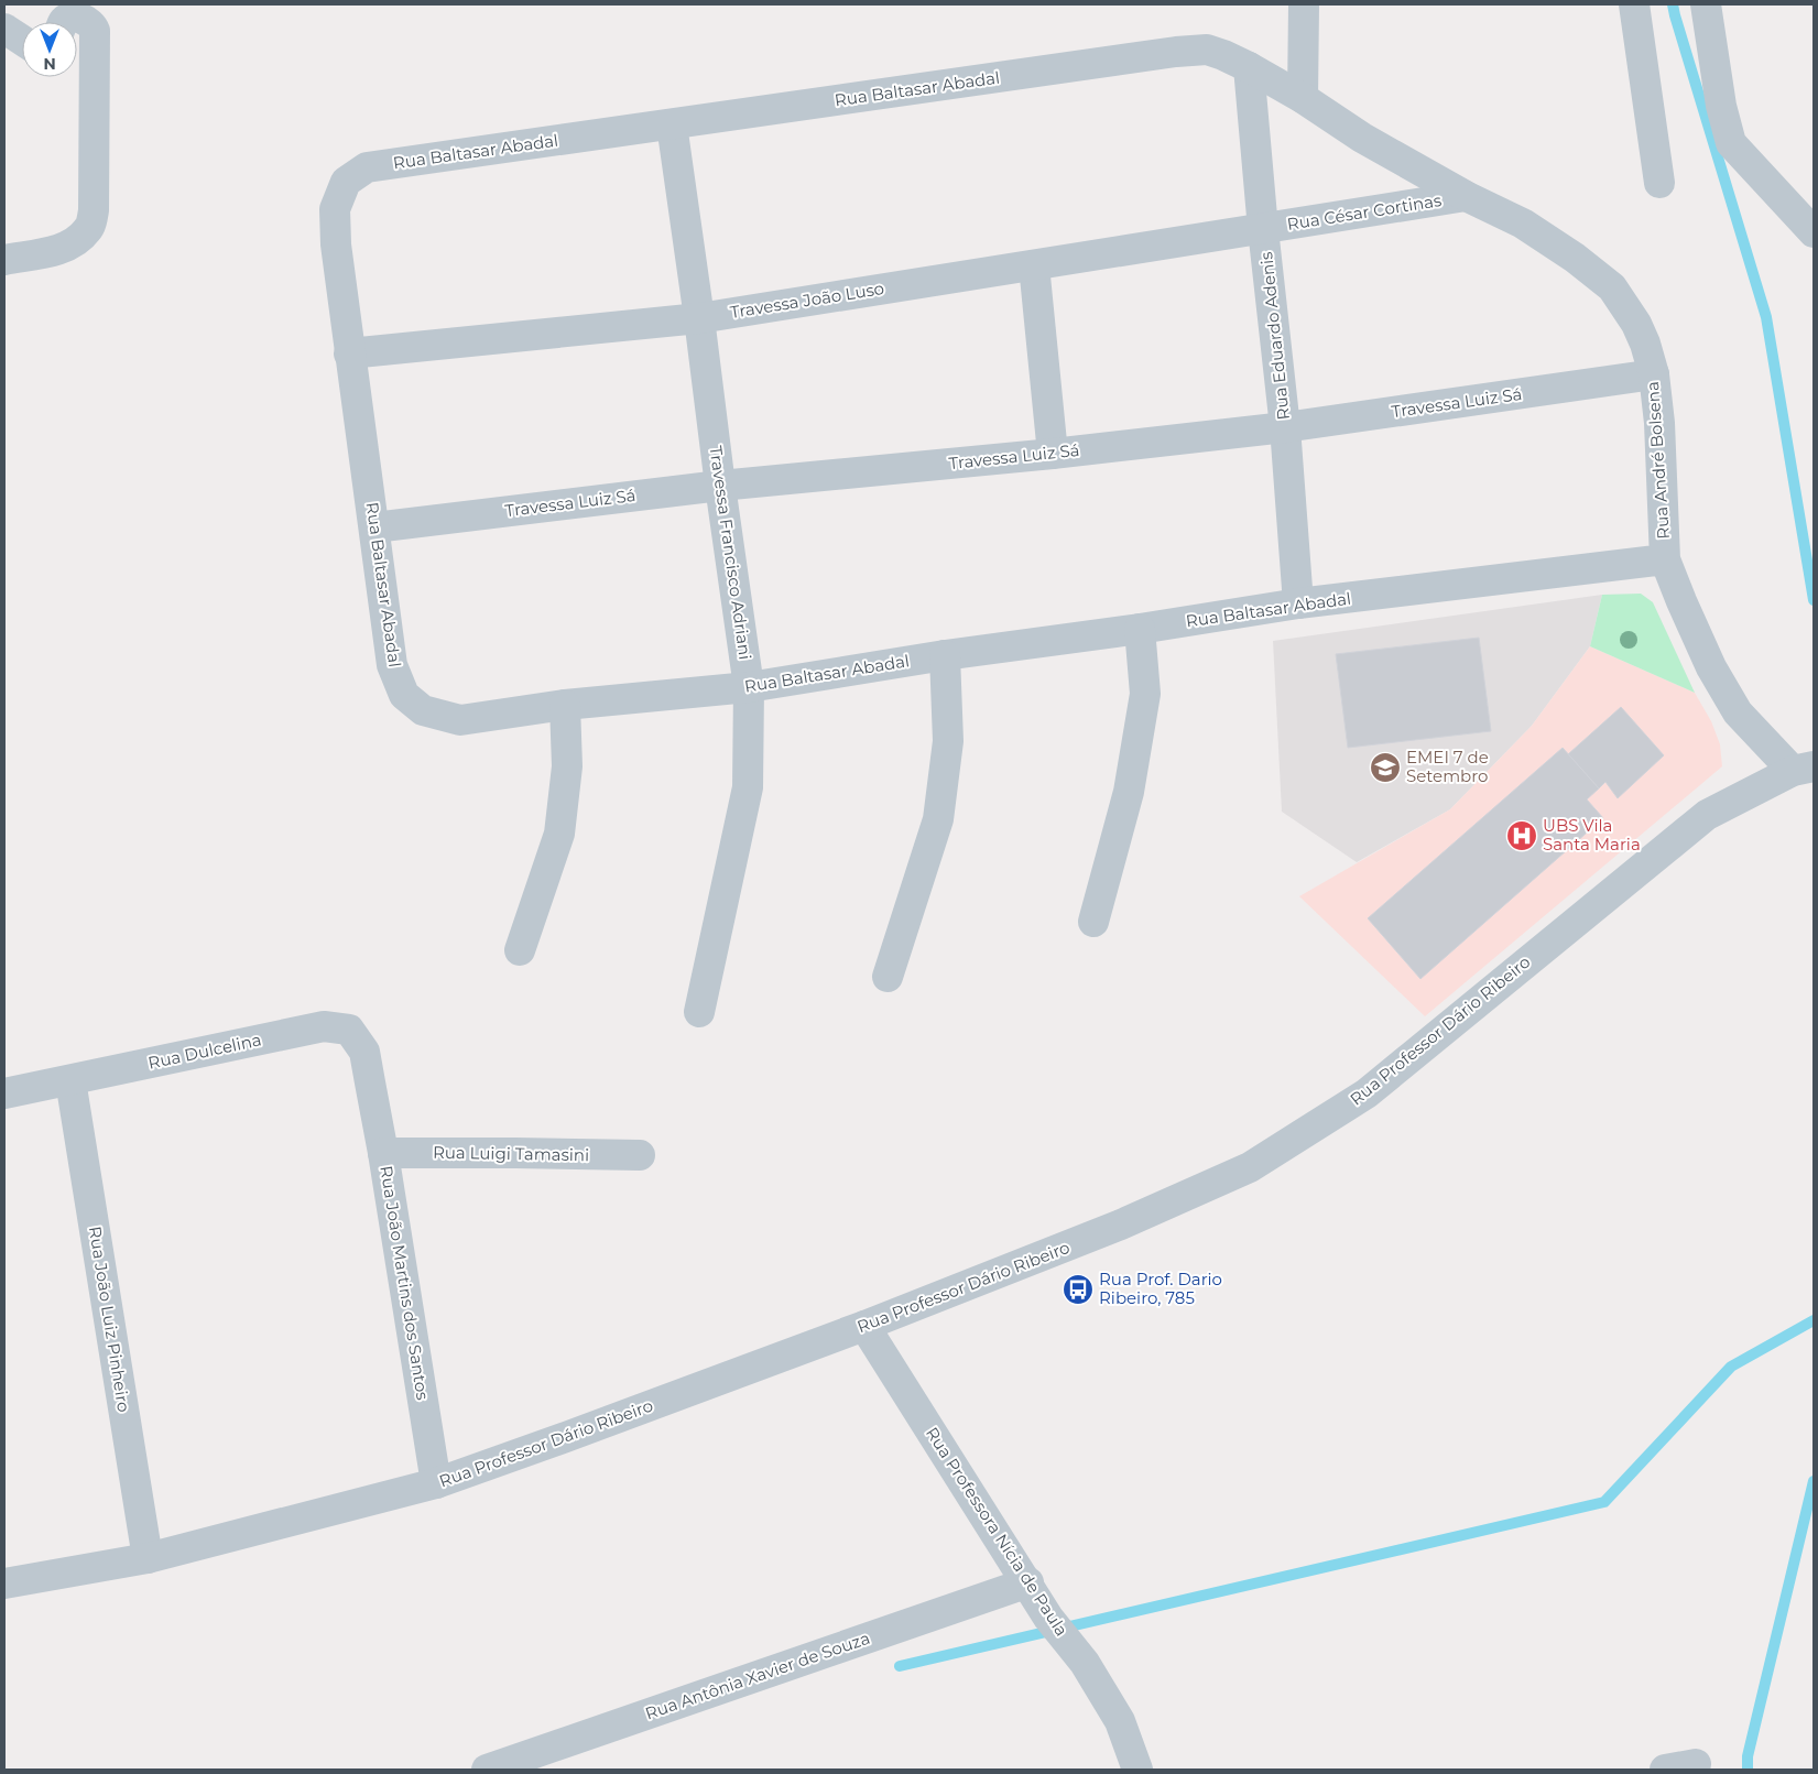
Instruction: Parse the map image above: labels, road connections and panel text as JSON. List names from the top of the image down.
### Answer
{
  "streets": {
    "street": [
      "Rua Baltasar Abadal",
      "Rua César Cortinas",
      "Travessa João Luso",
      "Rua Eduardo Adenis",
      "Travessa Luiz Sá",
      "Rua André Bolsena",
      "Travessa Francisco Adriani",
      "Rua Professor Dário Ribeiro",
      "Rua Dulcelina",
      "Rua Luigi Tamasini",
      "Rua João Martins dos Santos",
      "Rua João Luiz Pinheiro",
      "Rua Professora Nícia de Paula",
      "Rua Antônia Xavier de Souza"
    ]
  },
  "crossings": [
    ["Rua Baltasar Abadal", "Travessa João Luso"],
    ["Rua Baltasar Abadal", "Rua Eduardo Adenis"],
    ["Rua Baltasar Abadal", "Travessa Luiz Sá"],
    ["Rua Baltasar Abadal", "Rua André Bolsena"],
    ["Rua Baltasar Abadal", "Travessa Francisco Adriani"],
    ["Rua César Cortinas", "Travessa João Luso"],
    ["Rua César Cortinas", "Rua Eduardo Adenis"],
    ["Rua César Cortinas", "Rua André Bolsena"],
    ["Travessa João Luso", "Rua Eduardo Adenis"],
    ["Travessa João Luso", "Travessa Francisco Adriani"],
    ["Rua Eduardo Adenis", "Travessa Luiz Sá"],
    ["Travessa Luiz Sá", "Rua André Bolsena"],
    ["Travessa Luiz Sá", "Travessa Francisco Adriani"],
    ["Rua André Bolsena", "Rua Professor Dário Ribeiro"],
    ["Rua Professor Dário Ribeiro", "Rua João Martins dos Santos"],
    ["Rua Professor Dário Ribeiro", "Rua João Luiz Pinheiro"],
    ["Rua Professor Dário Ribeiro", "Rua Professora Nícia de Paula"],
    ["Rua Dulcelina", "Rua João Martins dos Santos"],
    ["Rua Dulcelina", "Rua João Luiz Pinheiro"],
    ["Rua Luigi Tamasini", "Rua João Martins dos Santos"],
    ["Rua Professora Nícia de Paula", "Rua Antônia Xavier de Souza"]
  ],
  "places": {
    "school or university": ["EMEI 7 de Setembro"],
    "hospital": ["UBS Vila Santa Maria"],
    "bus stop": ["Rua Prof. Dario Ribeiro, 785"]
  },
  "north": "bottom"
}
